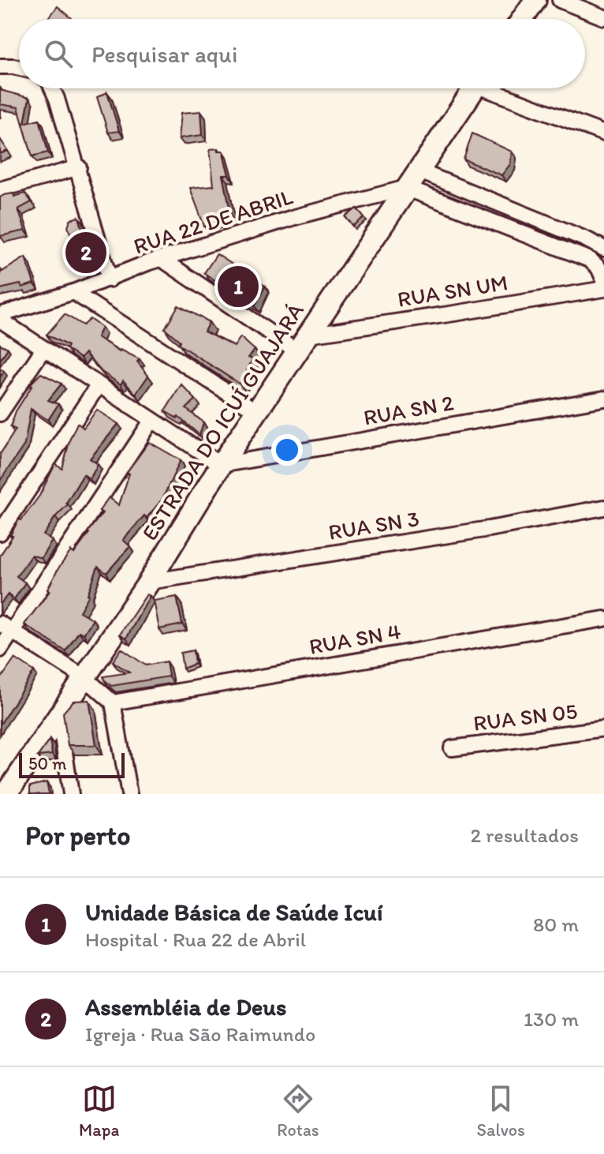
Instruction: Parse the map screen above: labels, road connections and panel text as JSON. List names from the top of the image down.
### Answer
{
  "streets": {
    "street": [
      "RUA 22 DE ABRIL",
      "RUA SN UM",
      "RUA SN 2",
      "ESTRADA DO ICUÍ GUAJARÁ",
      "RUA SN 3",
      "RUA SN 4",
      "RUA SN 05"
    ]
  },
  "crossings": [
    ["RUA 22 DE ABRIL", "ESTRADA DO ICUÍ GUAJARÁ"],
    ["RUA SN UM", "ESTRADA DO ICUÍ GUAJARÁ"],
    ["RUA SN 2", "ESTRADA DO ICUÍ GUAJARÁ"],
    ["ESTRADA DO ICUÍ GUAJARÁ", "RUA SN 3"]
  ],
  "scale_bar": "50 m",
  "page": {
    "search": "Pesquisar aqui",
    "pins": ["2", "1"],
    "scale": "50 m",
    "heading": ["Por perto", "2 resultados"],
    "list": [
      {
        "mark": "1",
        "name": "Unidade Básica de Saúde Icuí",
        "note": "Hospital · Rua 22 de Abril",
        "value": "80 m"
      },
      {
        "mark": "2",
        "name": "Assembléia de Deus",
        "note": "Igreja · Rua São Raimundo",
        "value": "130 m"
      }
    ],
    "nav": ["Mapa", "Rotas", "Salvos"]
  }
}
